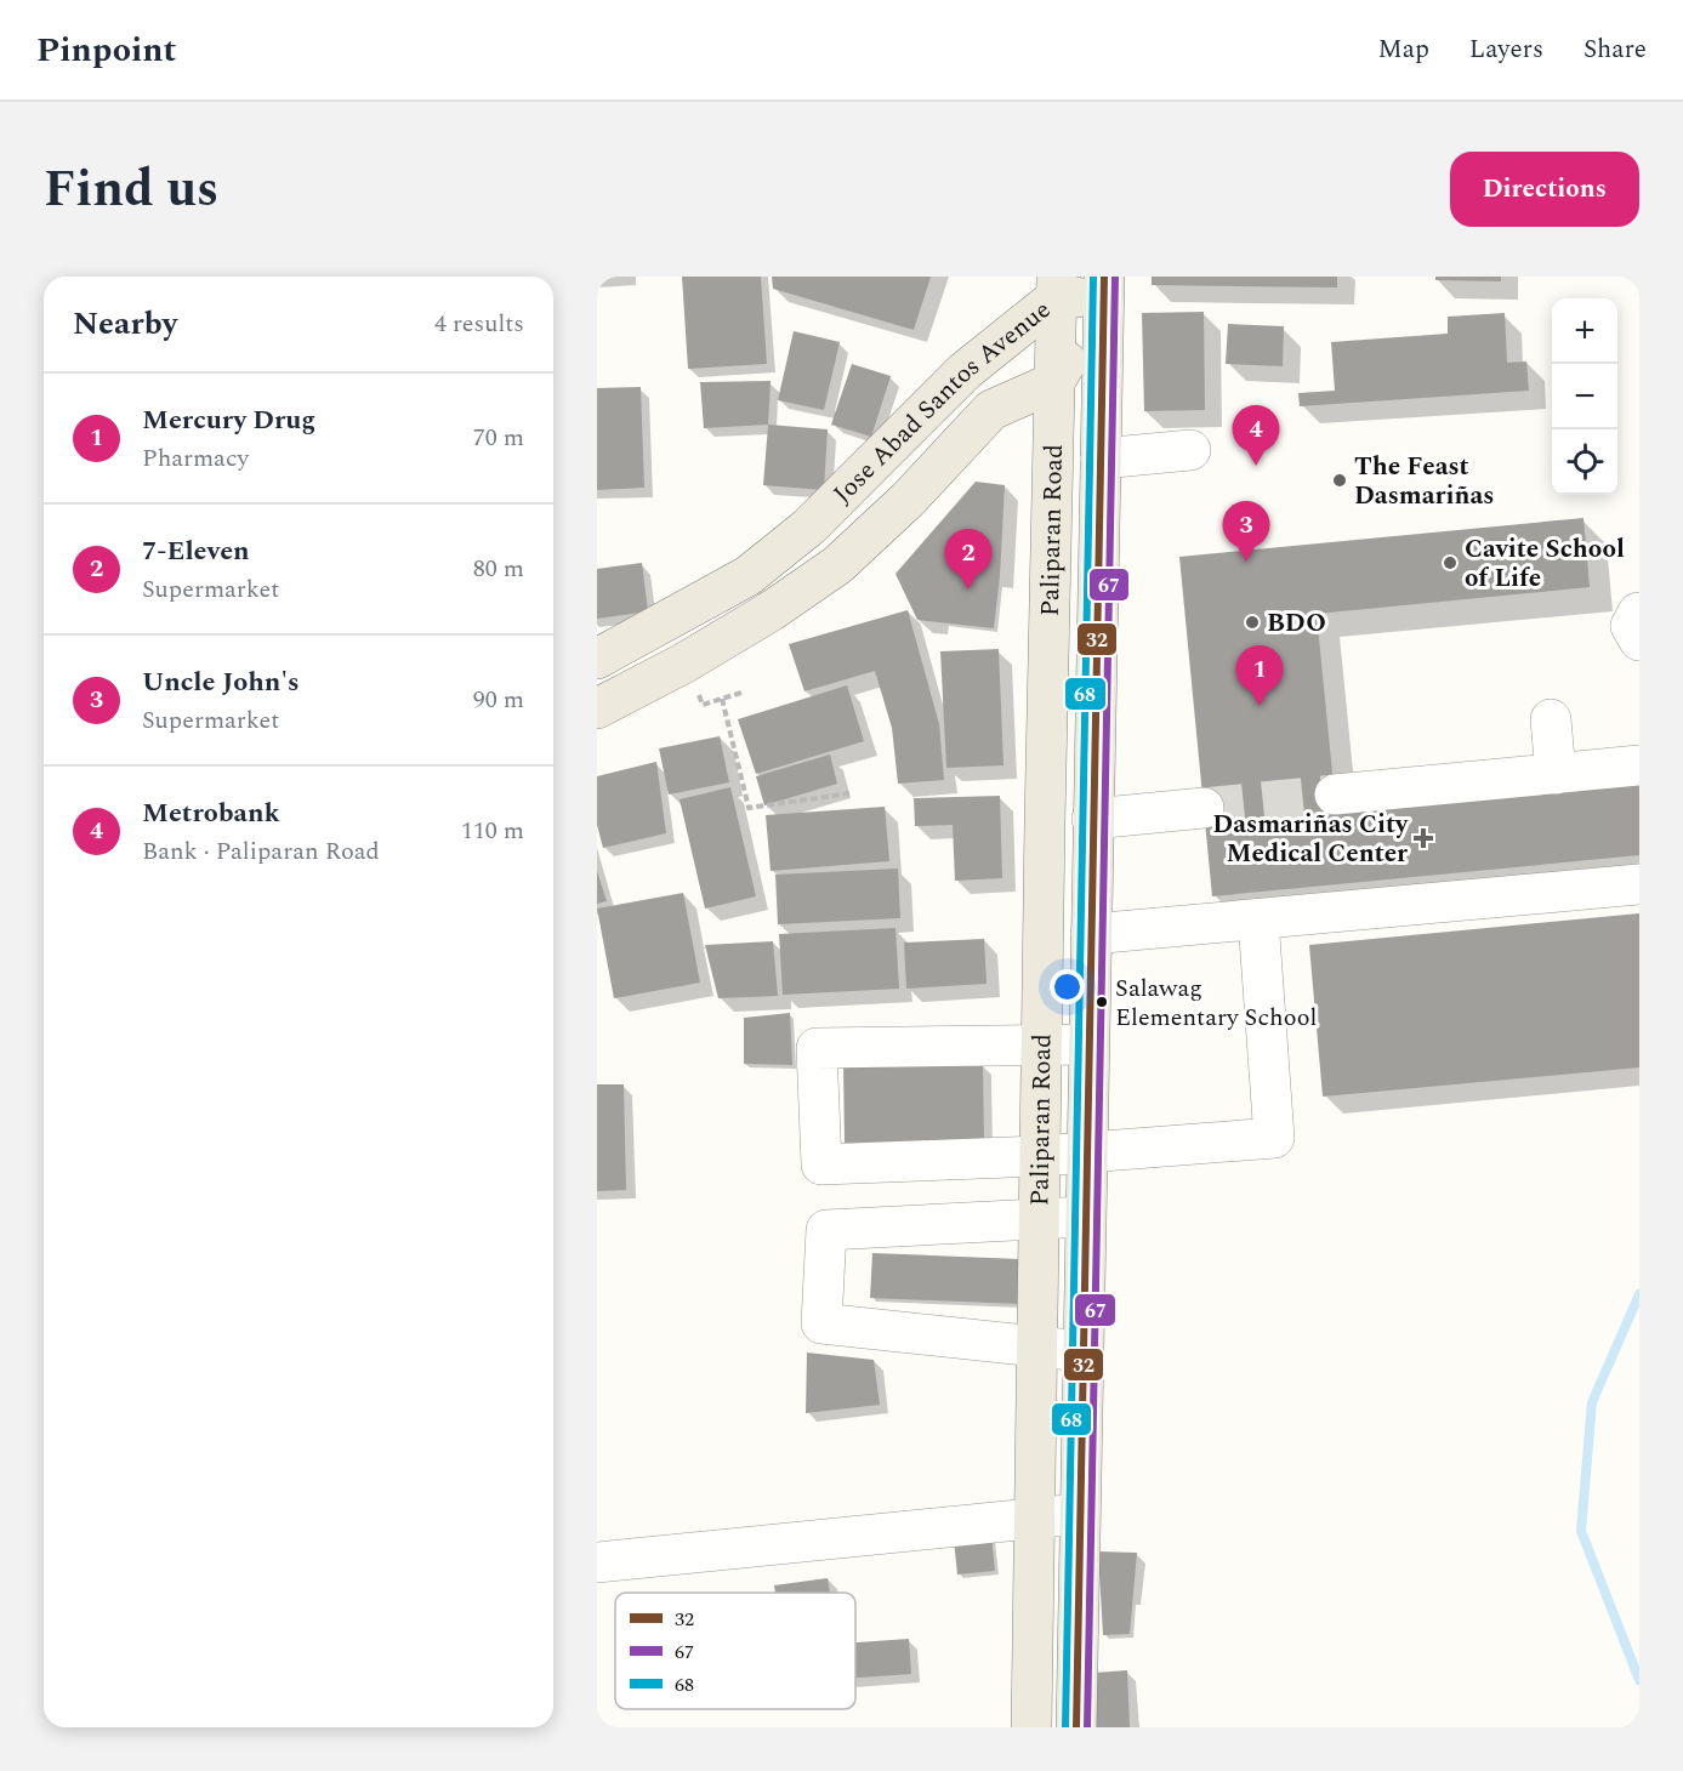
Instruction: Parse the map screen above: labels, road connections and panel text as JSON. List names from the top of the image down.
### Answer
{
  "streets": {
    "main road": ["Jose Abad Santos Avenue", "Paliparan Road"]
  },
  "crossings": [
    ["Jose Abad Santos Avenue", "Paliparan Road"]
  ],
  "places": {
    "other": [
      "The Feast Dasmariñas",
      "Cavite School of Life",
      "BDO",
      "Salawag Elementary School"
    ],
    "health": ["Dasmariñas City Medical Center"]
  },
  "lines": ["transit line 32", "transit line 67", "transit line 68"],
  "legend": ["32", "67", "68"],
  "page": {
    "header": "Pinpoint",
    "nav": ["Map", "Layers", "Share"],
    "title": "Find us",
    "buttons": "Directions",
    "heading": ["Nearby", "4 results"],
    "map_buttons": ["+", "−"],
    "list": [
      {
        "mark": "1",
        "name": "Mercury Drug",
        "note": "Pharmacy",
        "value": "70 m"
      },
      {
        "mark": "2",
        "name": "7-Eleven",
        "note": "Supermarket",
        "value": "80 m"
      },
      {
        "mark": "3",
        "name": "Uncle John's",
        "note": "Supermarket",
        "value": "90 m"
      },
      {
        "mark": "4",
        "name": "Metrobank",
        "note": "Bank · Paliparan Road",
        "value": "110 m"
      }
    ],
    "pins": [
      "4",
      "3",
      "2",
      "1"
    ]
  }
}
